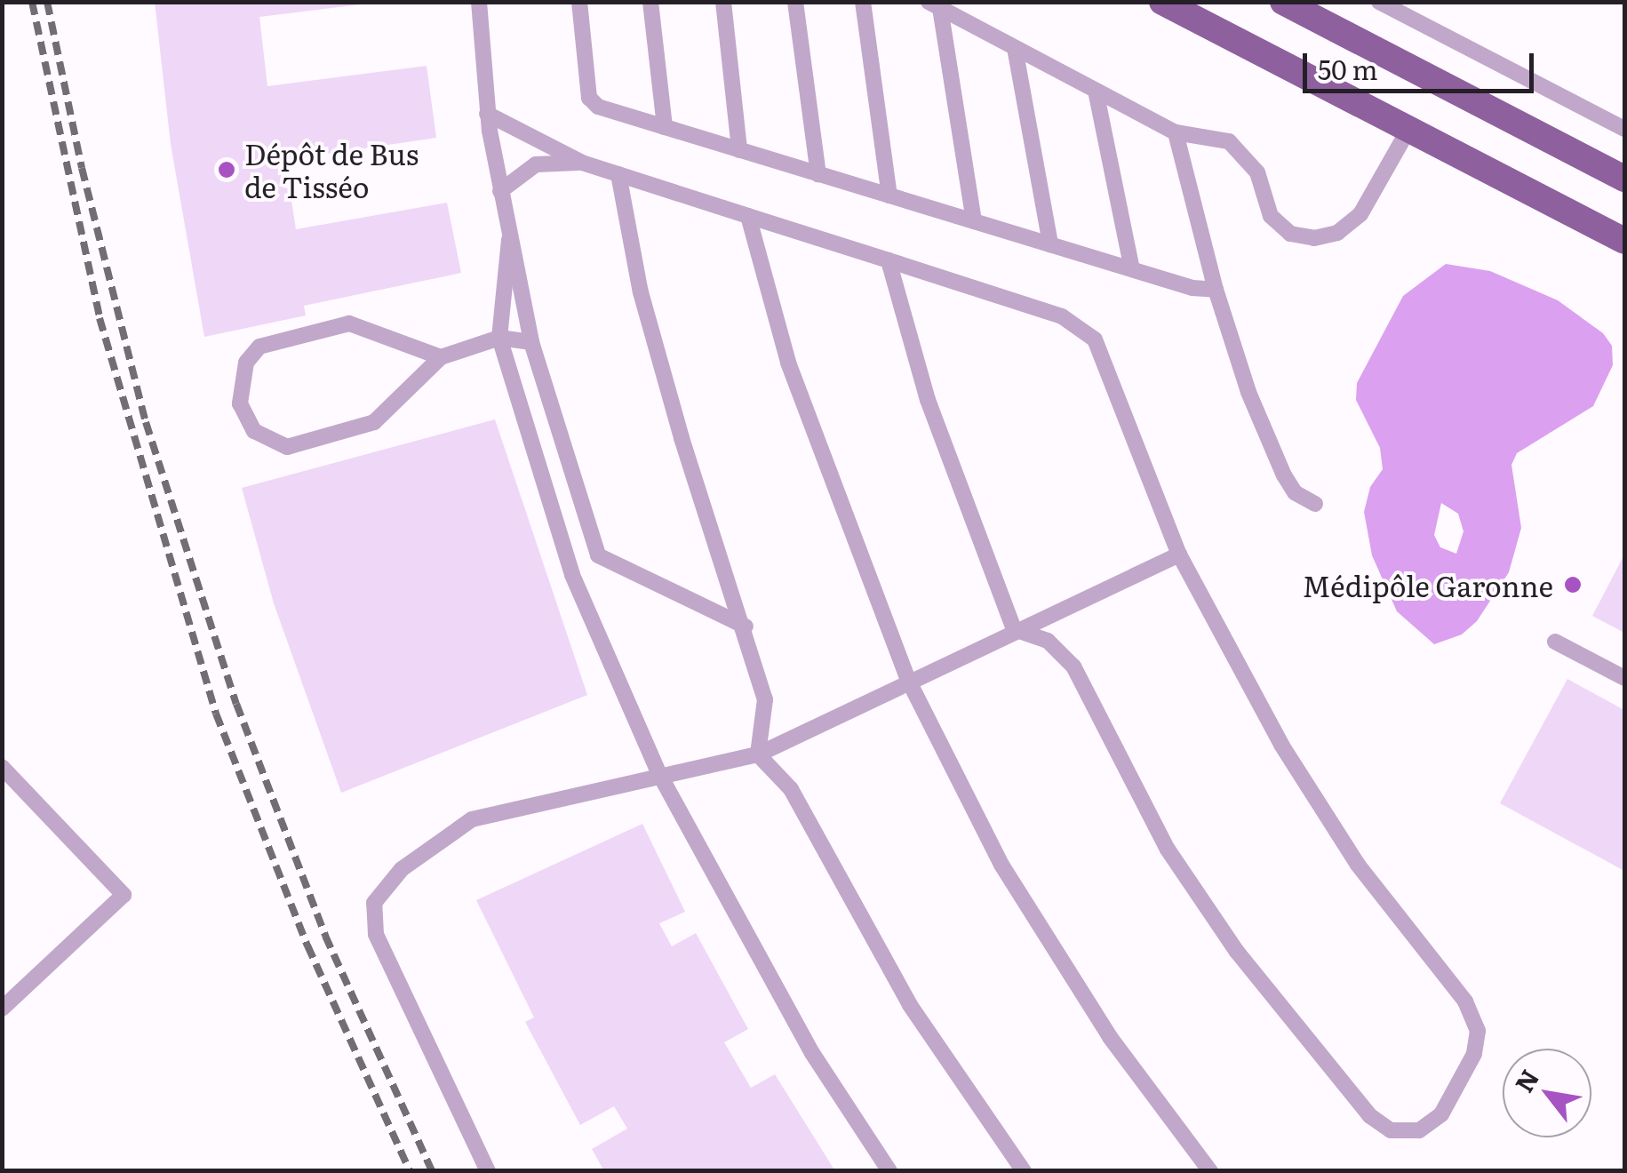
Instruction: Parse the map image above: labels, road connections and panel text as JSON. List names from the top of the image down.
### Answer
{
  "places": ["Dépôt de Bus de Tisséo", "Médipôle Garonne"],
  "scale_bar": "50 m",
  "north": "top left"
}
